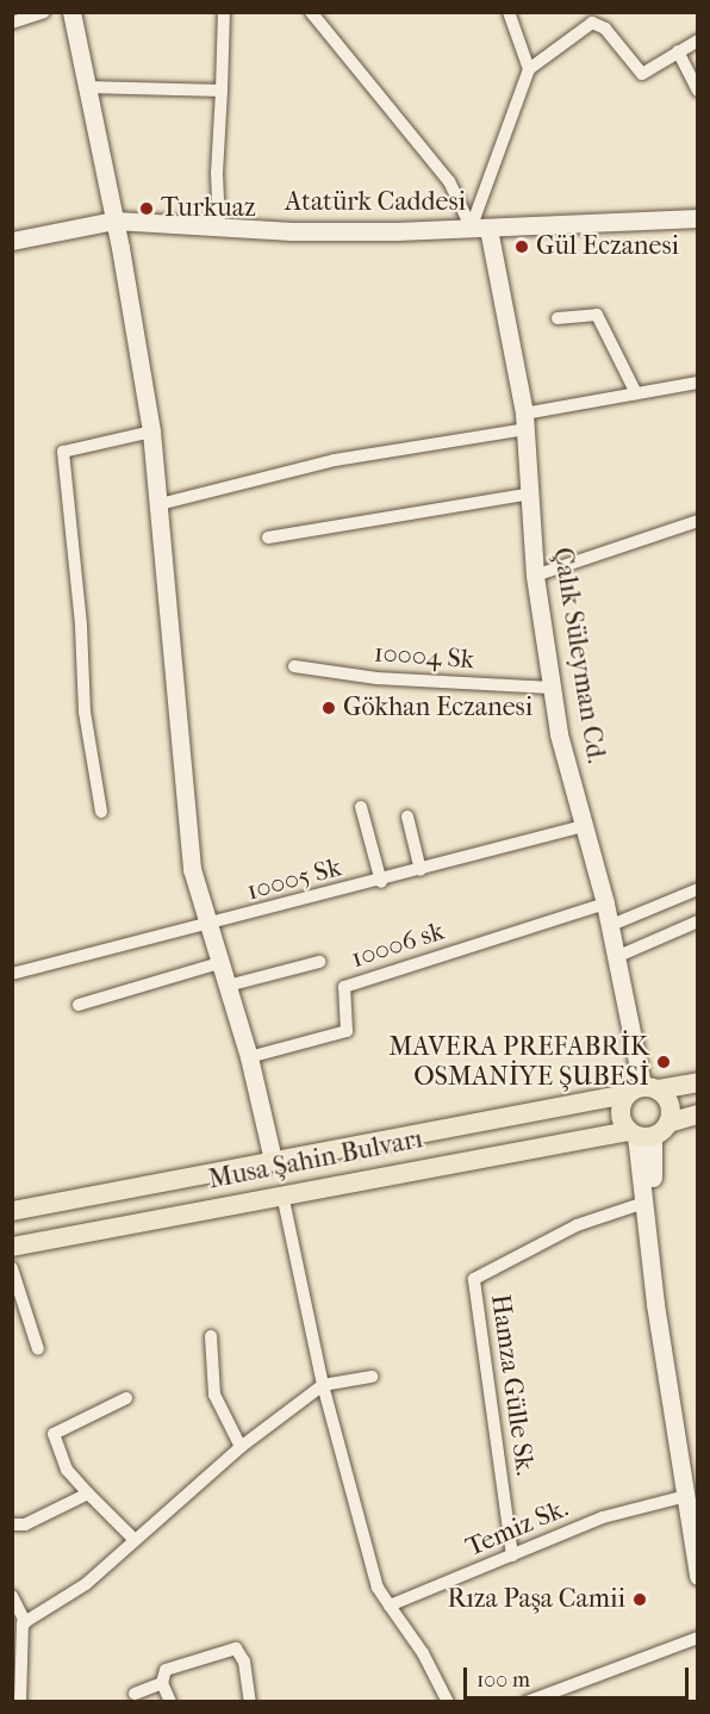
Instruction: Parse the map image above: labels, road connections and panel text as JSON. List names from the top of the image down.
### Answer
{
  "streets": {
    "main road": ["Musa Şahin Bulvarı"],
    "street": [
      "Atatürk Caddesi",
      "Çalık Süleyman Cd.",
      "10004 Sk",
      "10005 Sk",
      "10006 sk",
      "Hamza Gülle Sk.",
      "Temiz Sk."
    ]
  },
  "crossings": [
    ["Atatürk Caddesi", "Çalık Süleyman Cd."],
    ["Çalık Süleyman Cd.", "10004 Sk"],
    ["Çalık Süleyman Cd.", "10005 Sk"],
    ["Çalık Süleyman Cd.", "10006 sk"],
    ["Çalık Süleyman Cd.", "Musa Şahin Bulvarı"],
    ["Hamza Gülle Sk.", "Temiz Sk."]
  ],
  "places": [
    "Turkuaz",
    "Gül Eczanesi",
    "Gökhan Eczanesi",
    "MAVERA PREFABRİK OSMANİYE ŞUBESİ",
    "Rıza Paşa Camii"
  ],
  "scale_bar": "100 m"
}
